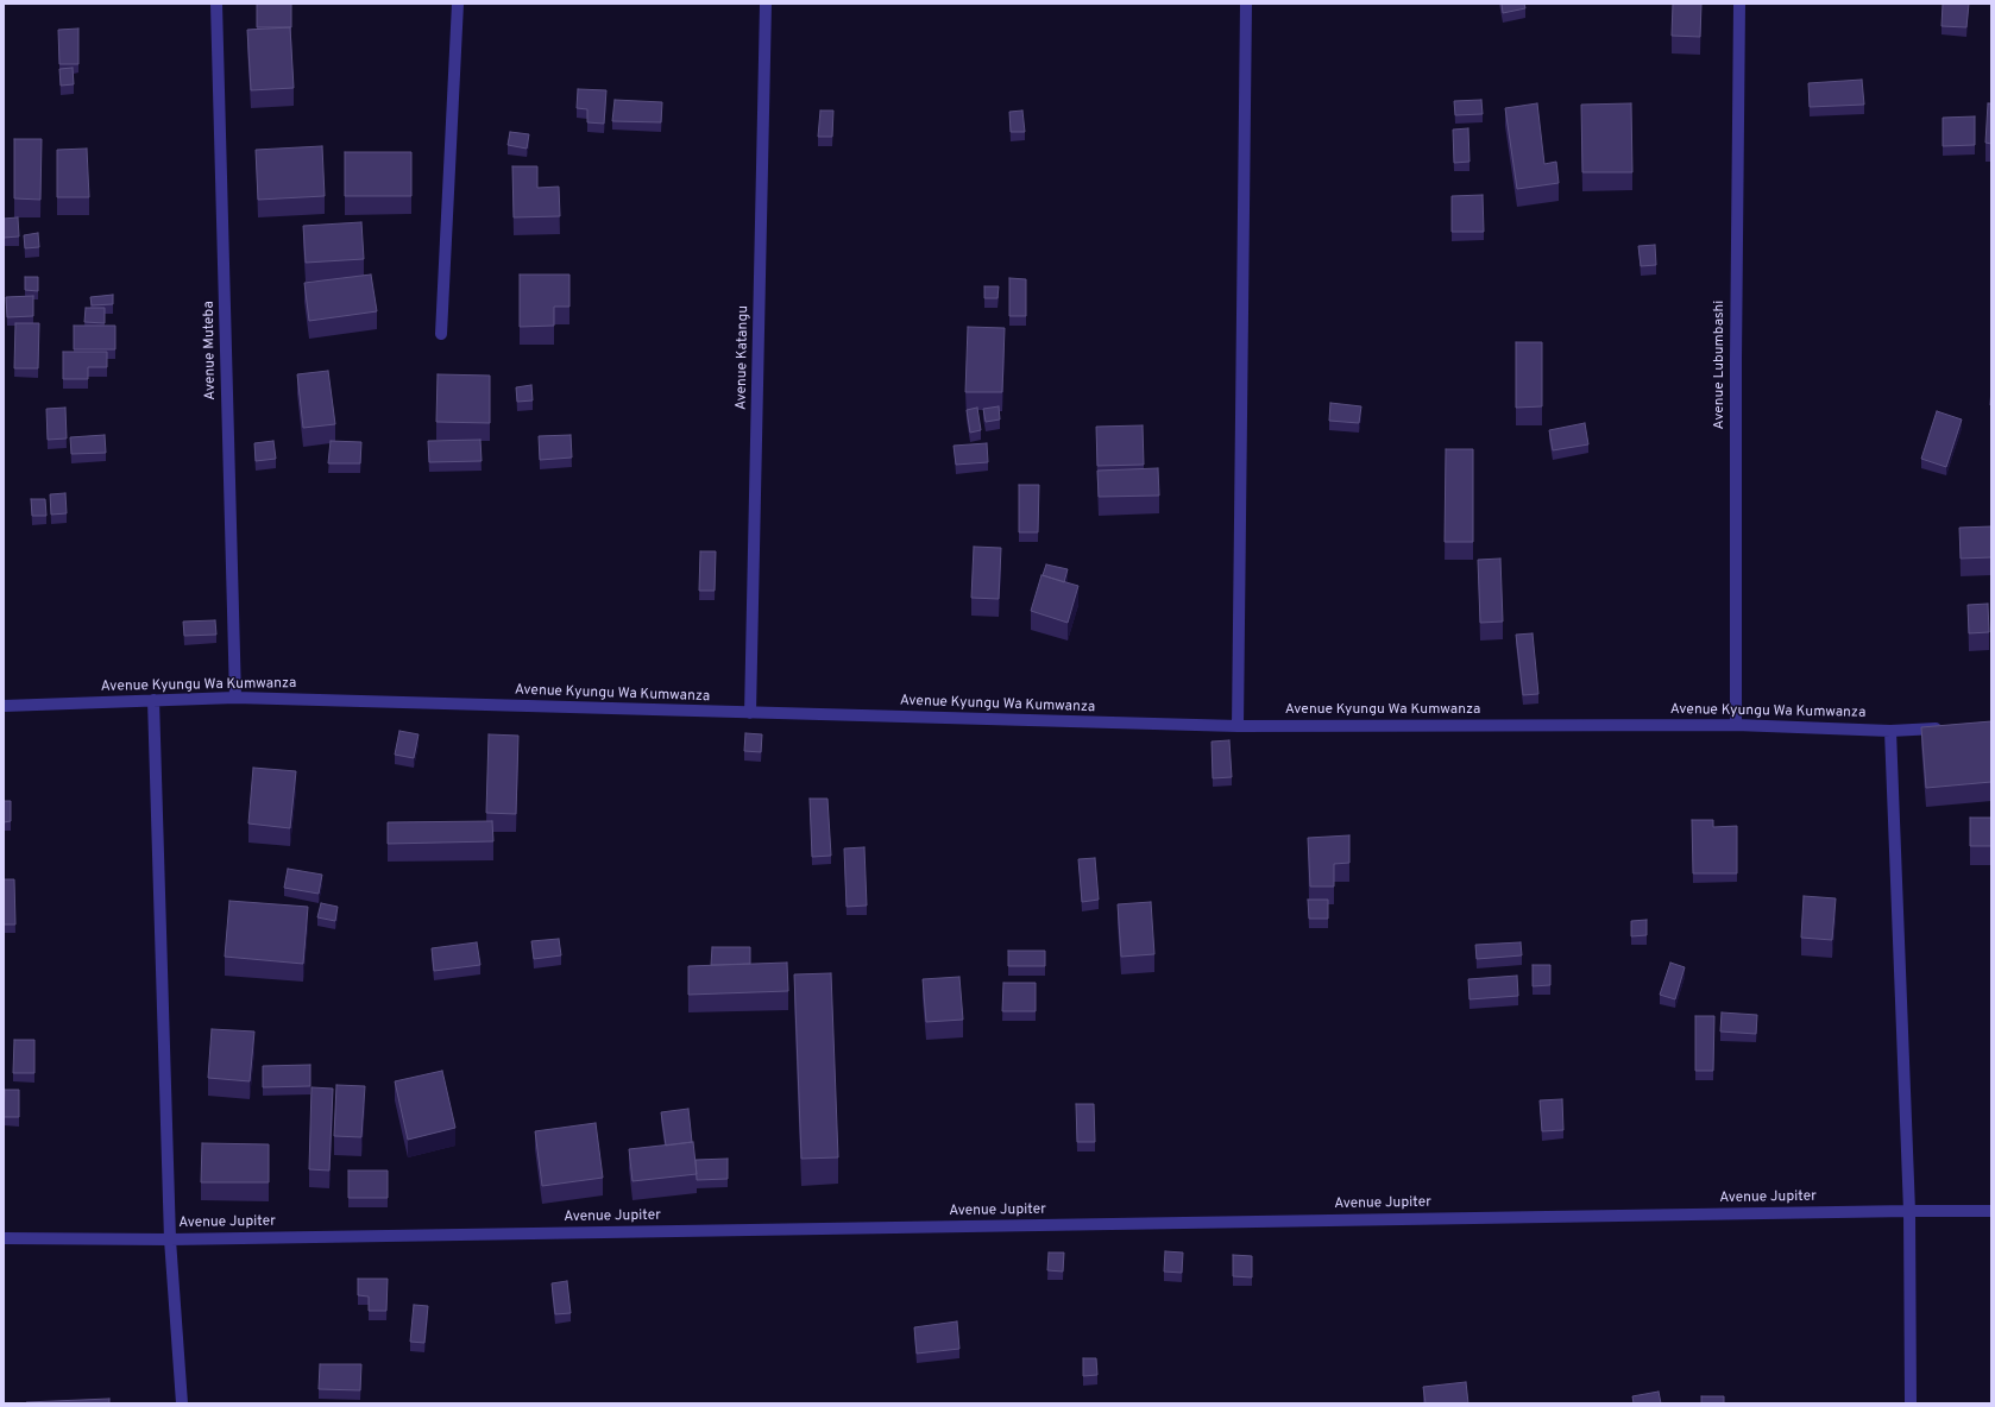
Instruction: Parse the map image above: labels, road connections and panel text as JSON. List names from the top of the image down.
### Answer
{
  "streets": {
    "street": [
      "Avenue Muteba",
      "Avenue Katangu",
      "Avenue Lubumbashi",
      "Avenue Kyungu Wa Kumwanza",
      "Avenue Jupiter"
    ]
  },
  "crossings": [
    ["Avenue Muteba", "Avenue Kyungu Wa Kumwanza"],
    ["Avenue Katangu", "Avenue Kyungu Wa Kumwanza"],
    ["Avenue Lubumbashi", "Avenue Kyungu Wa Kumwanza"]
  ]
}
